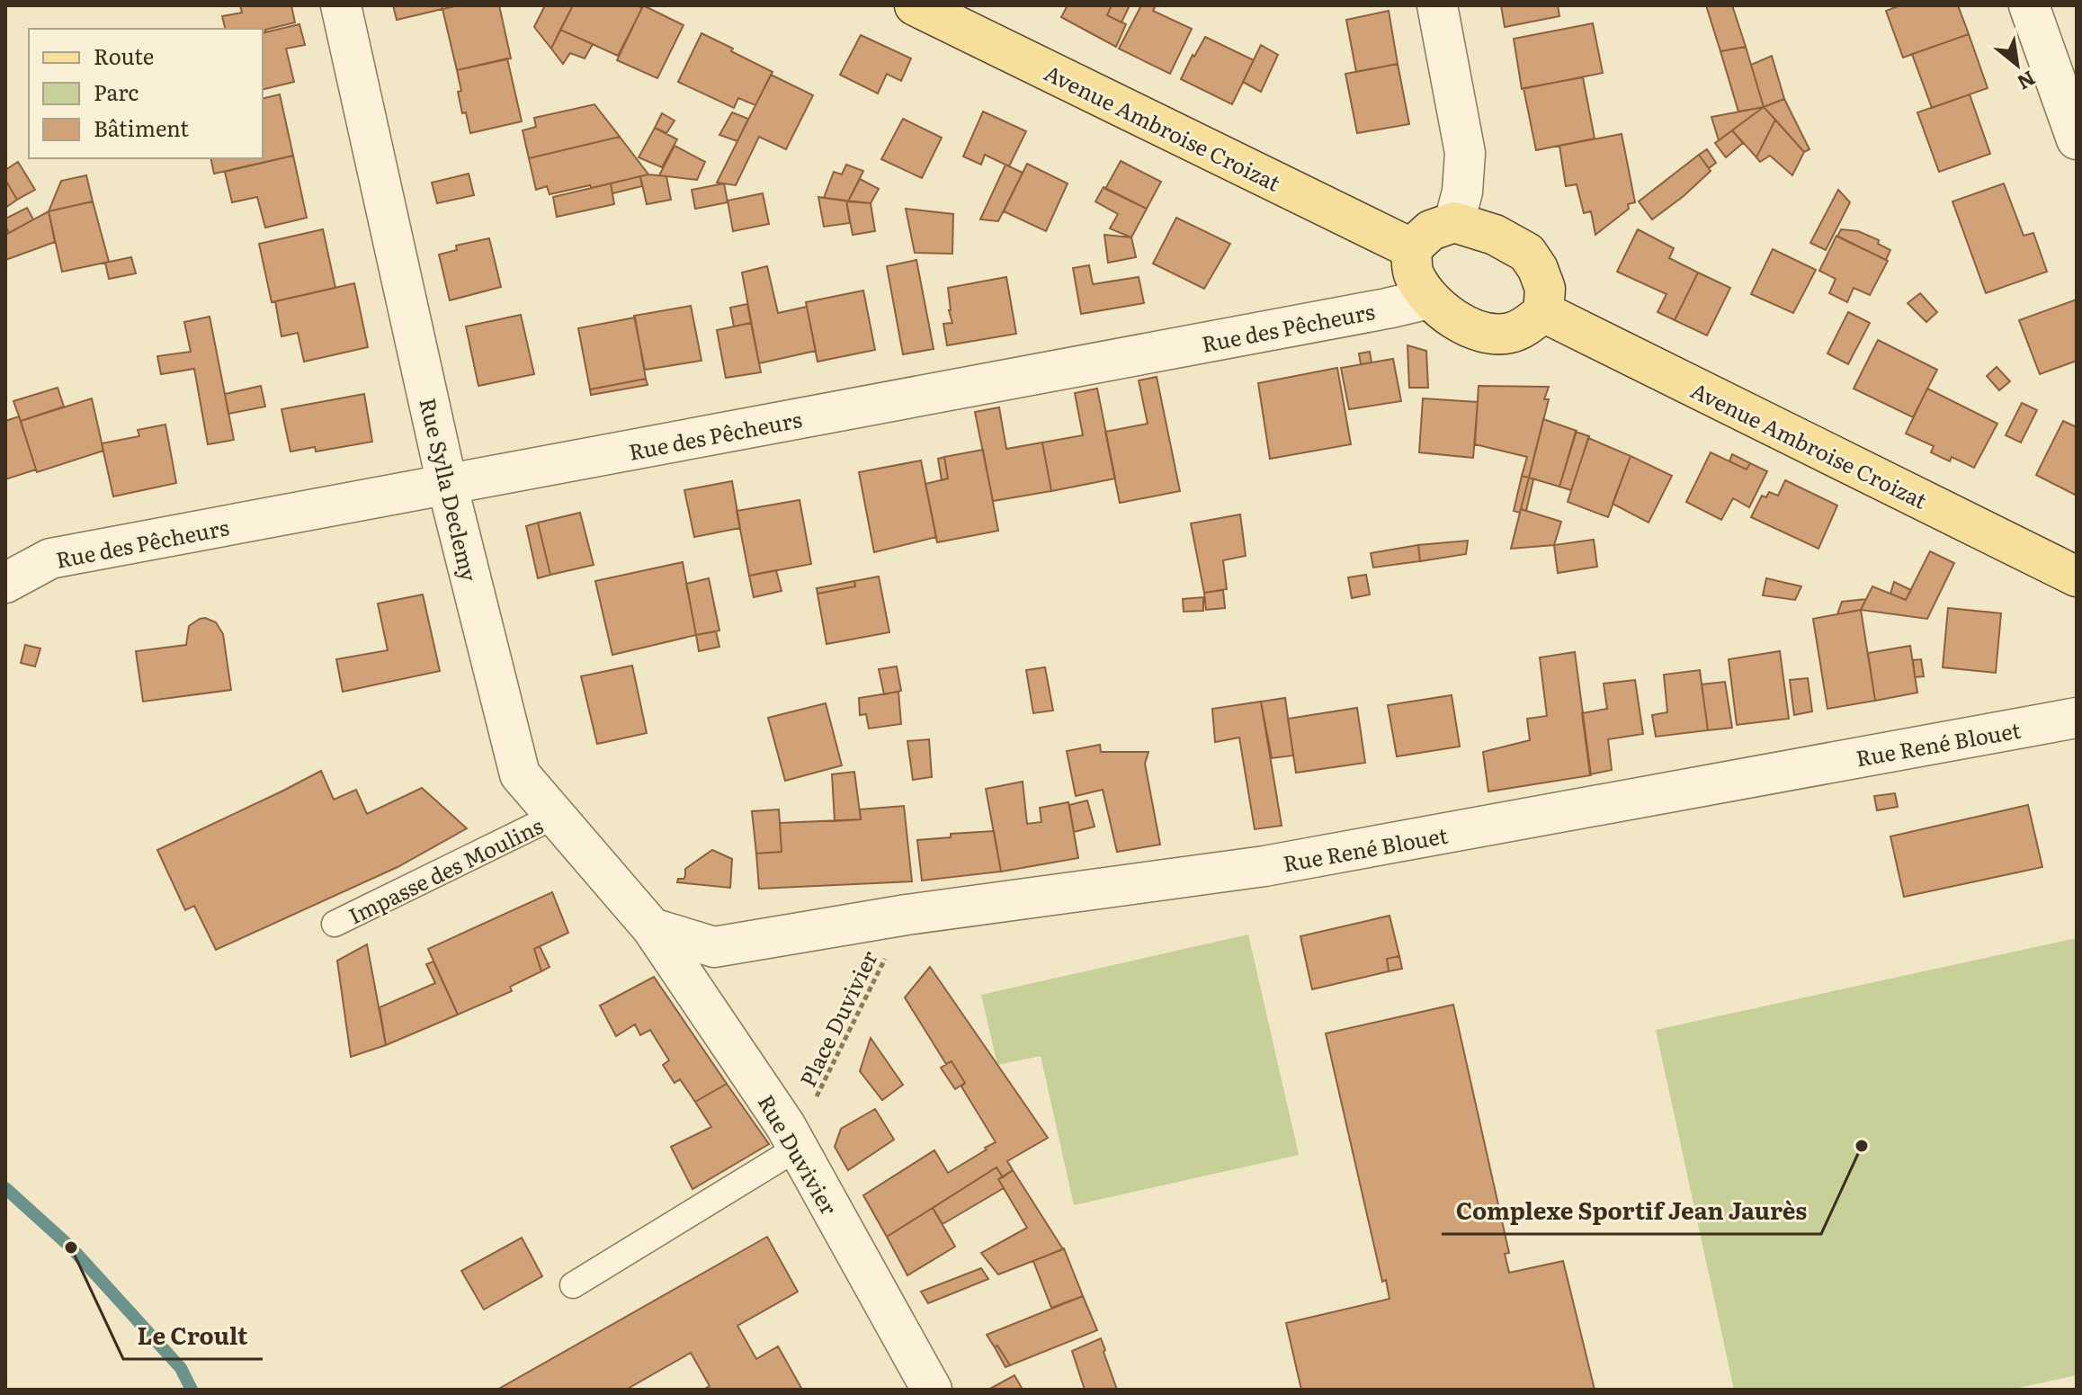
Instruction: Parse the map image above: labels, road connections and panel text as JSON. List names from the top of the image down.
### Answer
{
  "streets": {
    "main road": ["Avenue Ambroise Croizat"],
    "street": [
      "Rue des Pêcheurs",
      "Rue Sylla Declemy",
      "Rue René Blouet",
      "Rue Duvivier"
    ],
    "lane": ["Impasse des Moulins"],
    "path": ["Place Duvivier"]
  },
  "crossings": [
    ["Avenue Ambroise Croizat", "Rue des Pêcheurs"],
    ["Rue des Pêcheurs", "Rue Sylla Declemy"],
    ["Rue Sylla Declemy", "Rue René Blouet"],
    ["Rue Sylla Declemy", "Impasse des Moulins"],
    ["Rue Sylla Declemy", "Rue Duvivier"],
    ["Rue René Blouet", "Place Duvivier"],
    ["Rue René Blouet", "Rue Duvivier"],
    ["Place Duvivier", "Rue Duvivier"]
  ],
  "places": ["Complexe Sportif Jean Jaurès", "Le Croult"],
  "legend": ["Route", "Parc", "Bâtiment"],
  "north": "bottom right"
}
